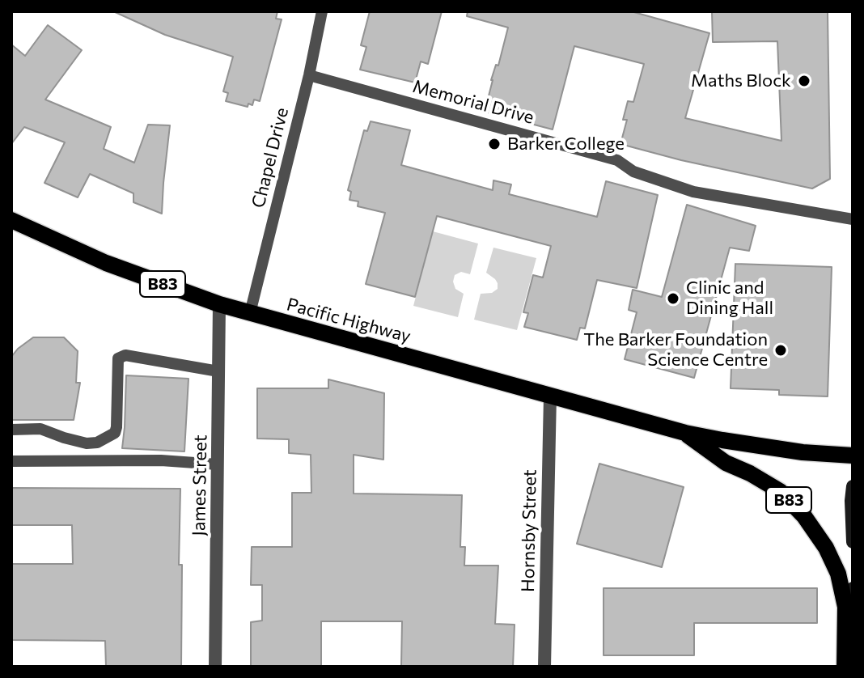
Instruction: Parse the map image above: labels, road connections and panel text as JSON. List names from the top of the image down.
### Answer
{
  "streets": {
    "main road": ["B83", "Pacific Highway"],
    "street": ["James Street", "Hornsby Street"],
    "lane": ["Memorial Drive", "Chapel Drive"]
  },
  "crossings": [
    ["Memorial Drive", "Chapel Drive"],
    ["Chapel Drive", "Pacific Highway"],
    ["Pacific Highway", "James Street"],
    ["Pacific Highway", "Hornsby Street"]
  ],
  "places": [
    "Maths Block",
    "Barker College",
    "Clinic and Dining Hall",
    "The Barker Foundation Science Centre"
  ]
}
